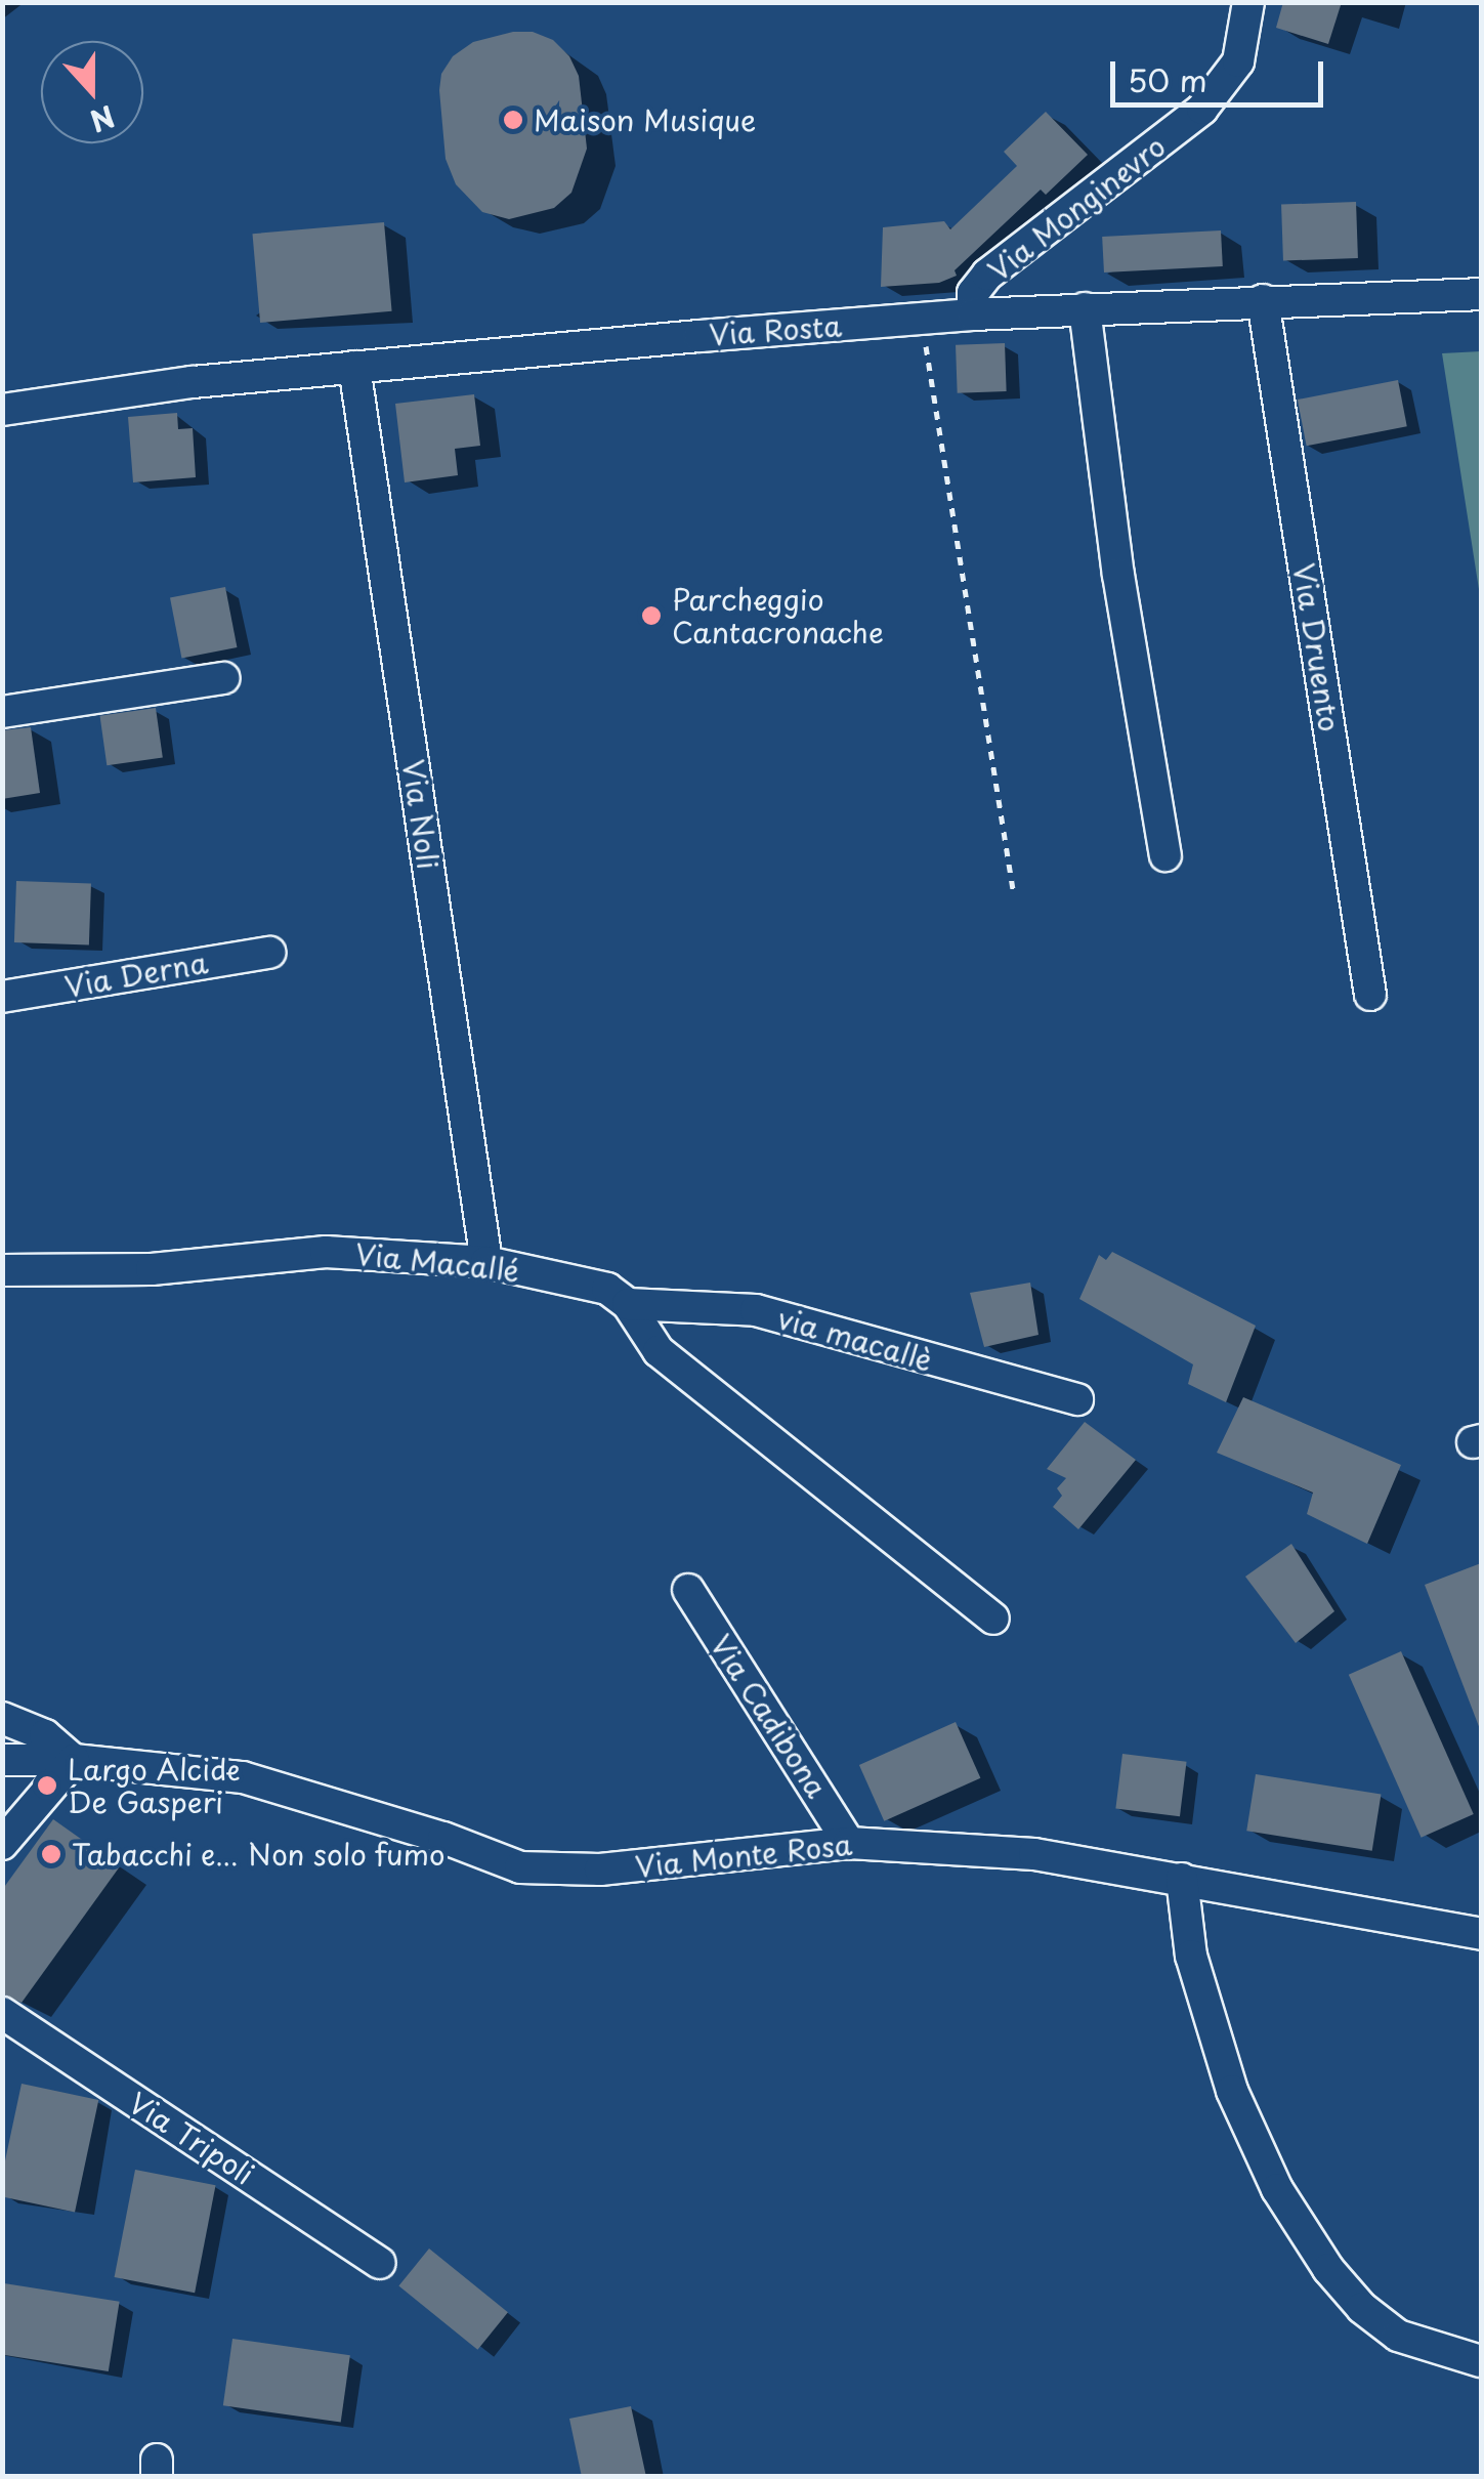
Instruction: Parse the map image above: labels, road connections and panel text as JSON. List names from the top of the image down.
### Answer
{
  "streets": {
    "street": [
      "Via Monginevro",
      "Via Rosta",
      "Via Druento",
      "Via Noli",
      "Via Derna",
      "Via Macallé",
      "via macallè",
      "Via Cadibona",
      "Via Monte Rosa",
      "Via Tripoli"
    ]
  },
  "crossings": [
    ["Via Monginevro", "Via Rosta"],
    ["Via Rosta", "Via Druento"],
    ["Via Rosta", "Via Noli"],
    ["Via Noli", "Via Macallé"],
    ["Via Macallé", "via macallè"],
    ["Via Cadibona", "Via Monte Rosa"]
  ],
  "places": [
    "Maison Musique",
    "Parcheggio Cantacronache",
    "Largo Alcide De Gasperi",
    "Tabacchi e... Non solo fumo"
  ],
  "scale_bar": "50 m",
  "north": "bottom"
}
